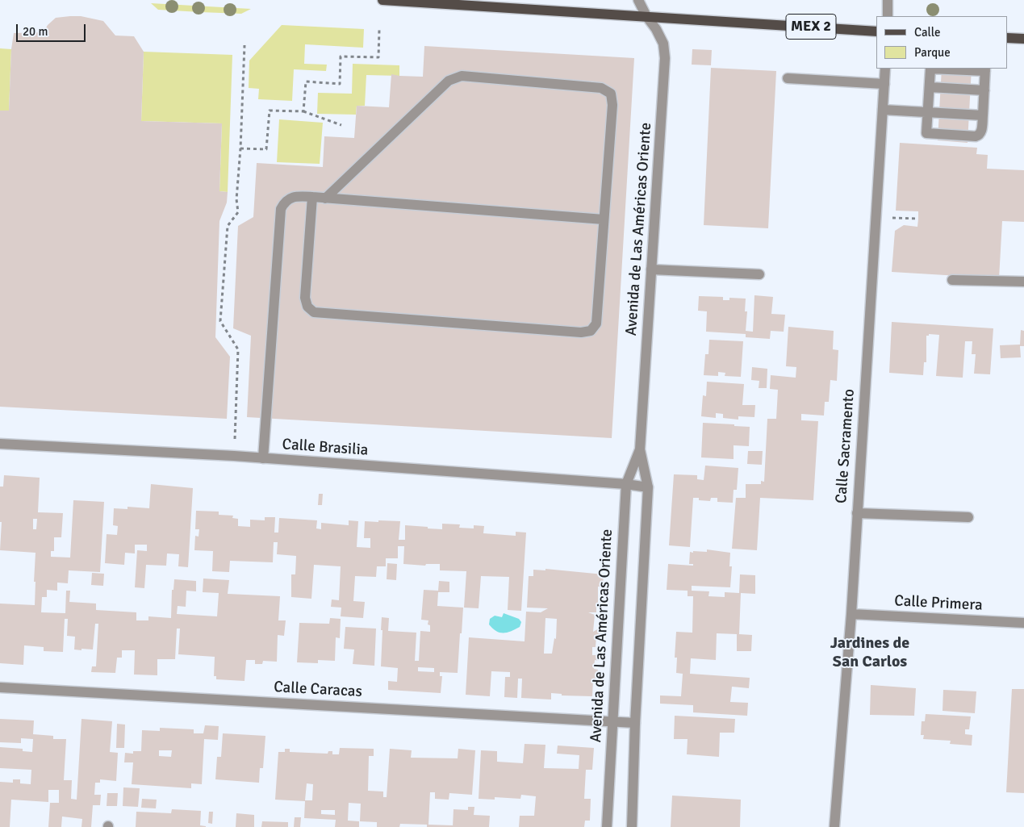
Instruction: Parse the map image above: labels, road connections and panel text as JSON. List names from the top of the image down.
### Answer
{
  "streets": {
    "main road": ["MEX 2"],
    "street": [
      "Avenida de Las Américas Oriente",
      "Calle Sacramento",
      "Calle Brasilia",
      "Calle Primera",
      "Calle Caracas"
    ]
  },
  "crossings": [
    ["MEX 2", "Avenida de Las Américas Oriente"],
    ["Avenida de Las Américas Oriente", "Calle Brasilia"],
    ["Avenida de Las Américas Oriente", "Calle Caracas"],
    ["Calle Sacramento", "Calle Primera"]
  ],
  "districts": ["Jardines de San Carlos"],
  "legend": ["Calle", "Parque"],
  "scale_bar": "20 m"
}
